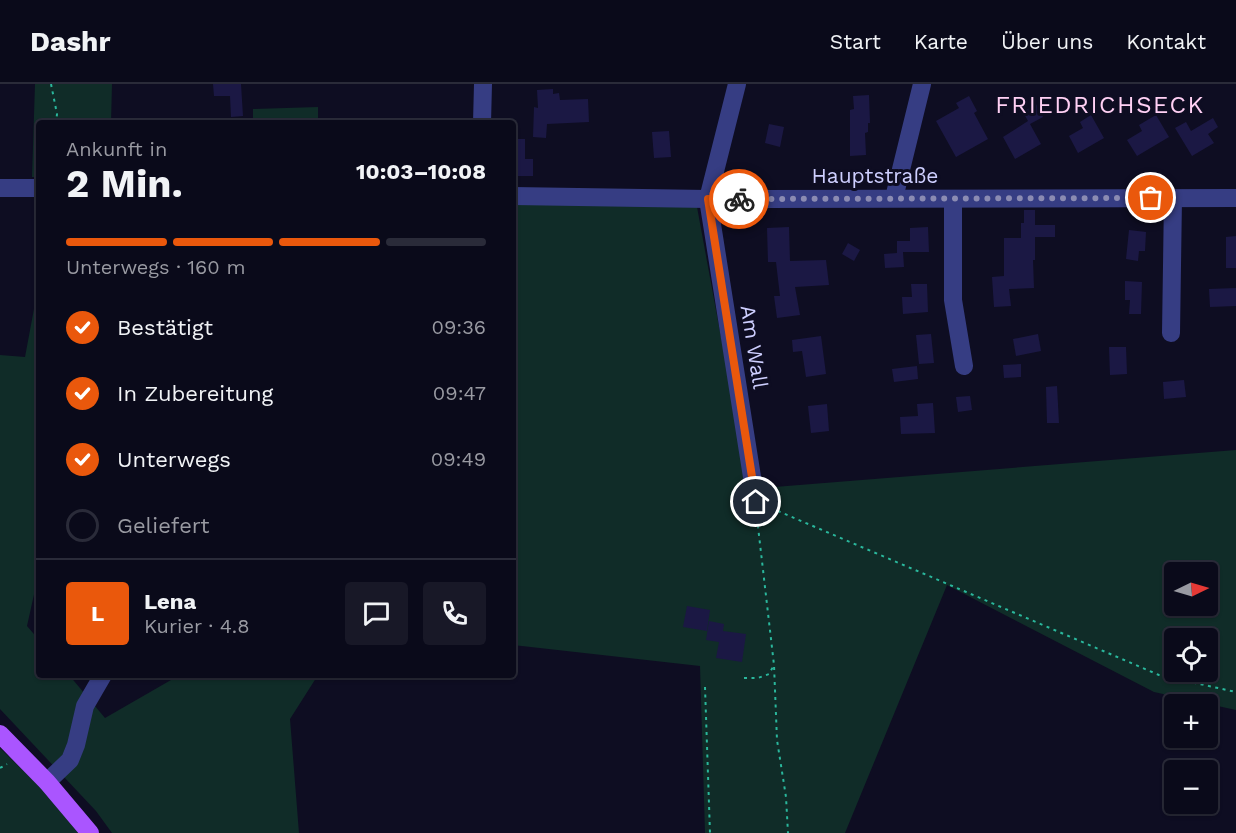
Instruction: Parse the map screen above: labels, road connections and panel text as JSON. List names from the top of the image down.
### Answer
{
  "streets": {
    "street": ["Hauptstraße", "Am Wall"]
  },
  "crossings": [
    ["Hauptstraße", "Am Wall"]
  ],
  "districts": ["FRIEDRICHSECK"],
  "north": "right",
  "page": {
    "header": "Dashr",
    "nav": [
      "Start",
      "Karte",
      "Über uns",
      "Kontakt"
    ],
    "heading": ["2 Min.", "Ankunft in", "10:03–10:08"],
    "panel": ["Lena", "Kurier · 4.8"],
    "bar": "Unterwegs · 160 m",
    "list": [
      ["Bestätigt", "09:36"],
      ["In Zubereitung", "09:47"],
      ["Unterwegs", "09:49"],
      "Geliefert"
    ],
    "map_buttons": ["+", "−"],
    "round": "L"
  }
}
